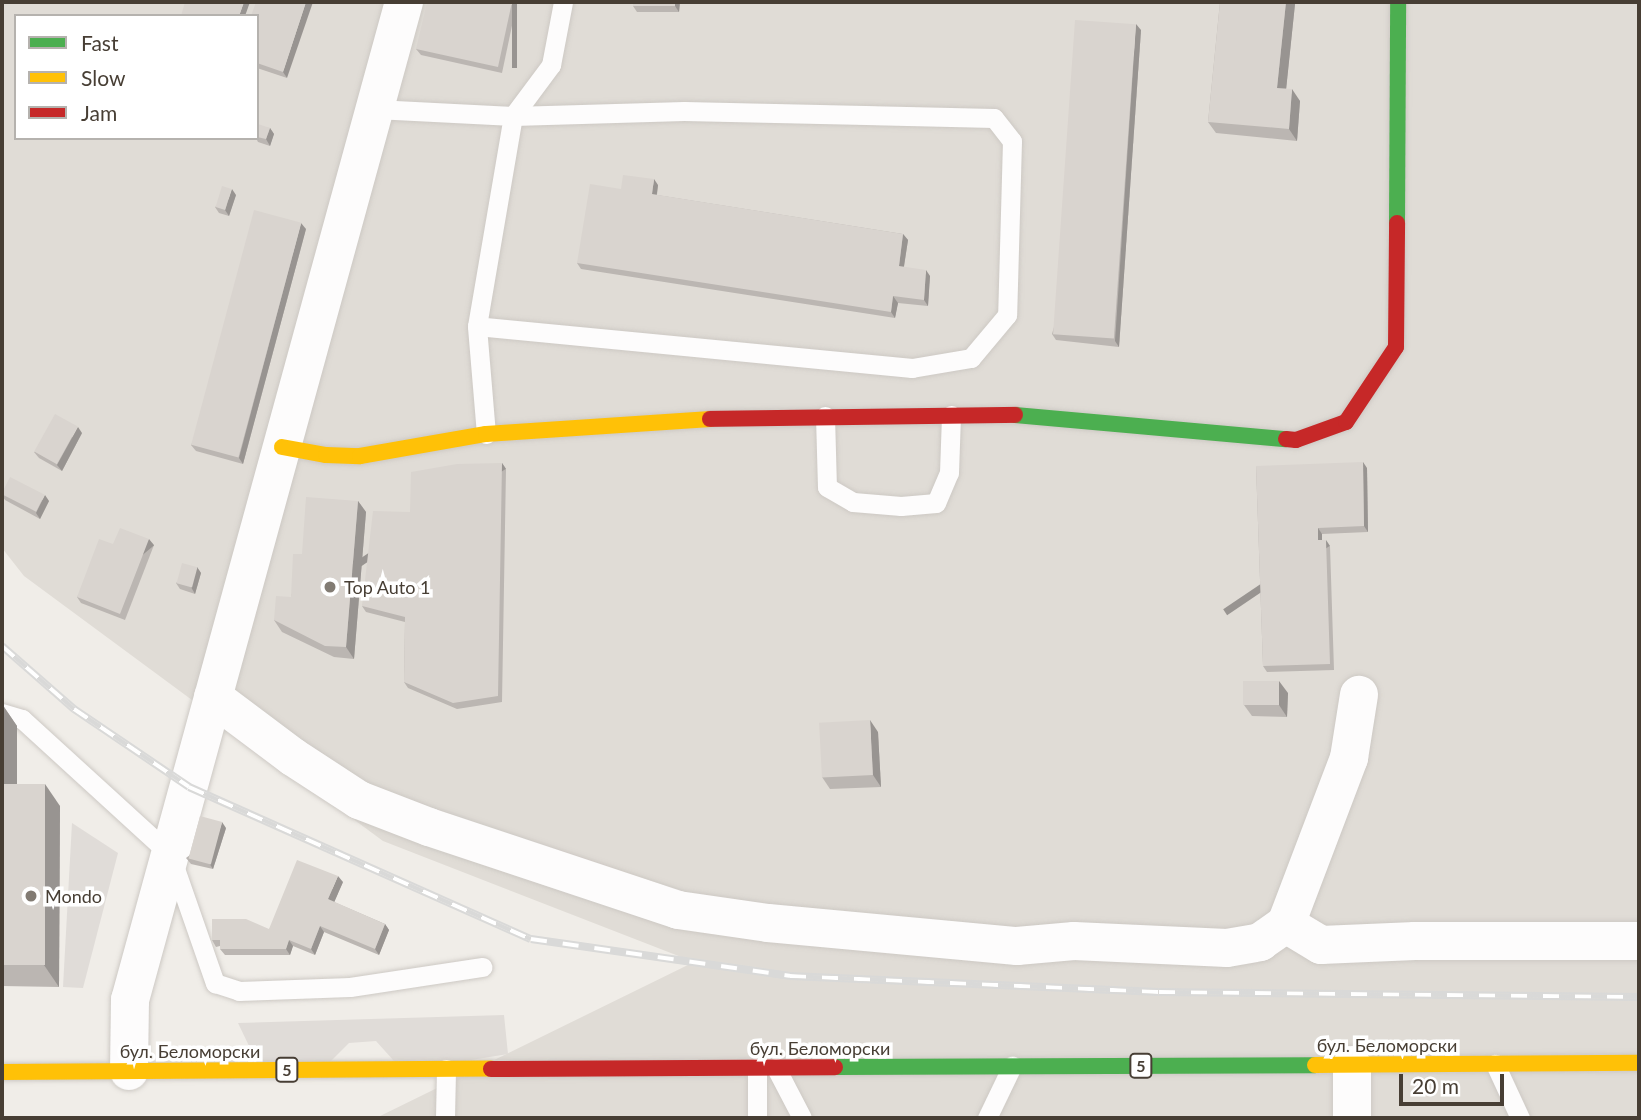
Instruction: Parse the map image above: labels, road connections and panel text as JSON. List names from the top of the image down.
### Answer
{
  "streets": {
    "main road": ["бул. Беломорски", "5"]
  },
  "places": ["Top Auto 1", "Mondo"],
  "legend": ["Fast", "Slow", "Jam"],
  "scale_bar": "20 m"
}
